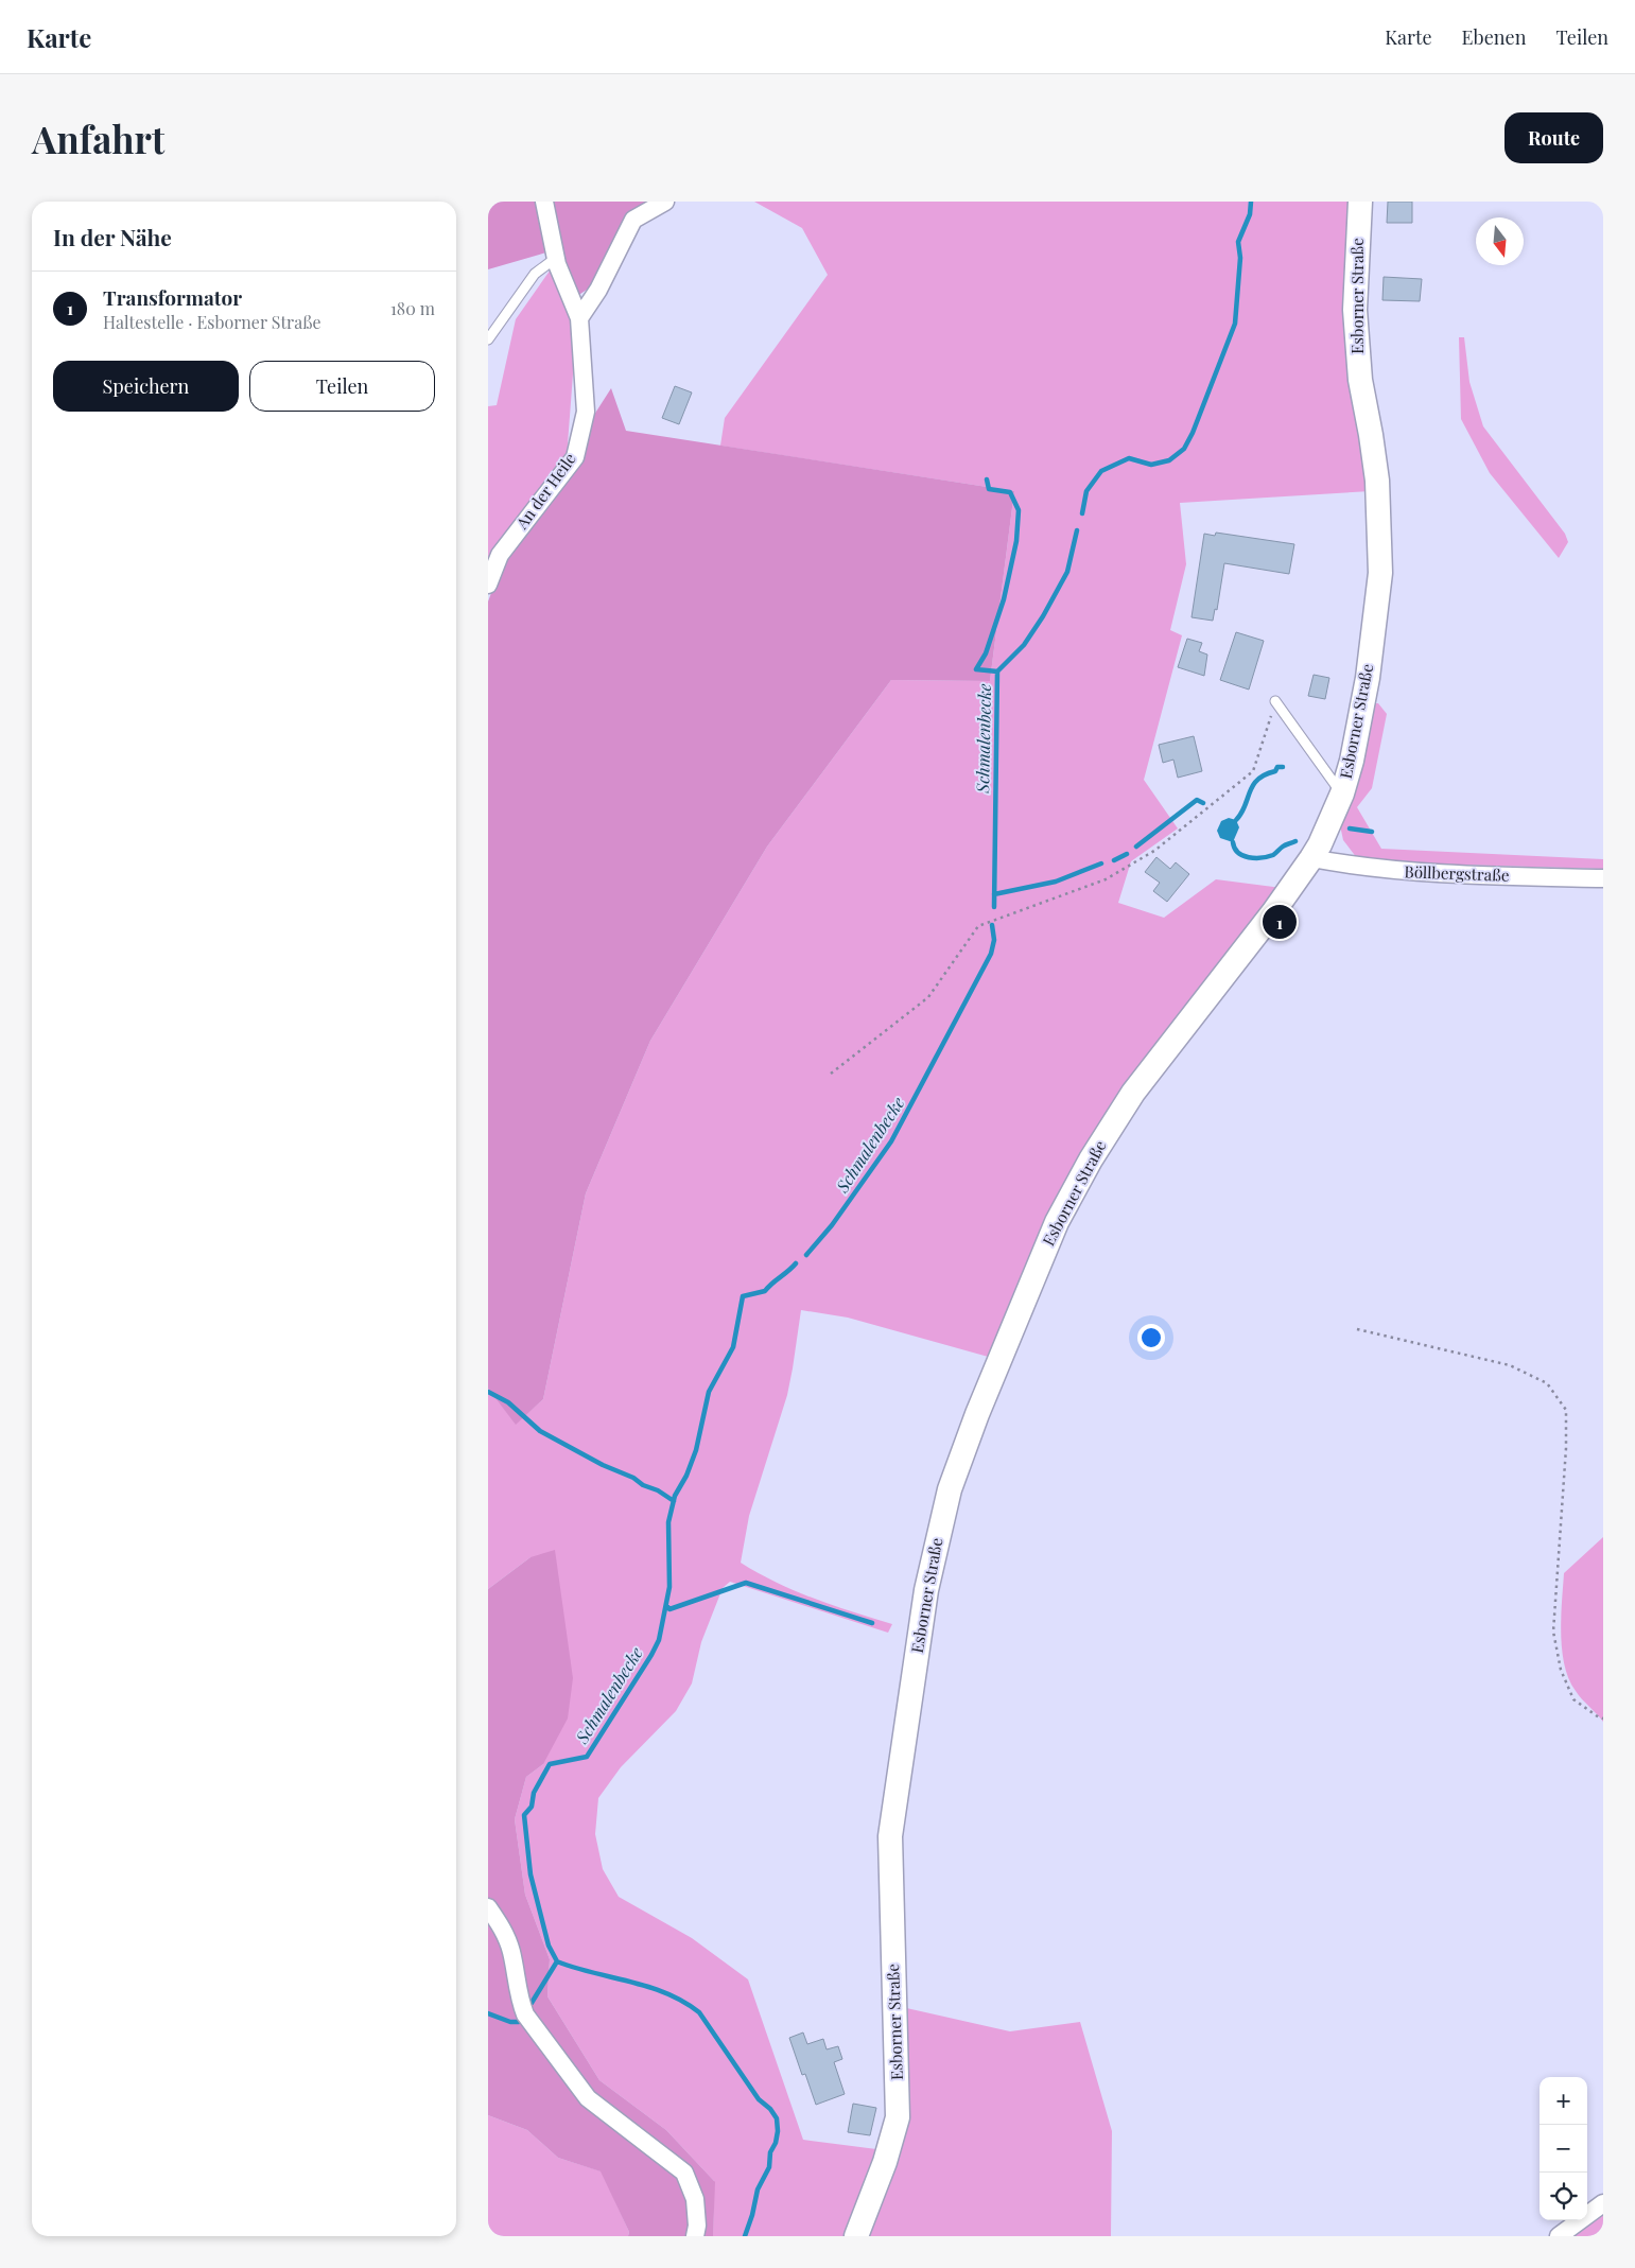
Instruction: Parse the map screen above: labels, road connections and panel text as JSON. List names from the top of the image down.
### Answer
{
  "streets": {
    "main road": ["Esborner Straße"],
    "street": ["An der Heile", "Böllbergstraße"]
  },
  "crossings": [
    ["Esborner Straße", "Böllbergstraße"]
  ],
  "water": ["Schmalenbecke"],
  "north": "bottom",
  "page": {
    "header": "Karte",
    "nav": ["Karte", "Ebenen", "Teilen"],
    "buttons": [
      "Route",
      ["Speichern", "Teilen"]
    ],
    "title": "Anfahrt",
    "heading": "In der Nähe",
    "list": [
      {
        "mark": "1",
        "name": "Transformator",
        "note": "Haltestelle · Esborner Straße",
        "value": "180 m"
      }
    ],
    "pins": "1",
    "map_buttons": ["+", "−"]
  }
}
